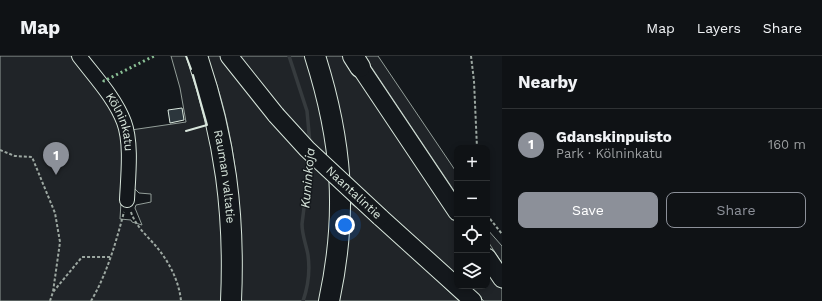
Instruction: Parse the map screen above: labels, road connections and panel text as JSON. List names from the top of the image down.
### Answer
{
  "streets": {
    "highway": ["Rauman valtatie"],
    "main road": ["Naantalintie"],
    "street": ["Kölninkatu"]
  },
  "water": ["Kuninkoja"],
  "page": {
    "header": "Map",
    "nav": ["Map", "Layers", "Share"],
    "heading": "Nearby",
    "list": [
      {
        "mark": "1",
        "name": "Gdanskinpuisto",
        "note": "Park · Kölninkatu",
        "value": "160 m"
      }
    ],
    "pins": "1",
    "map_buttons": ["+", "−"],
    "buttons": ["Save", "Share"]
  }
}
